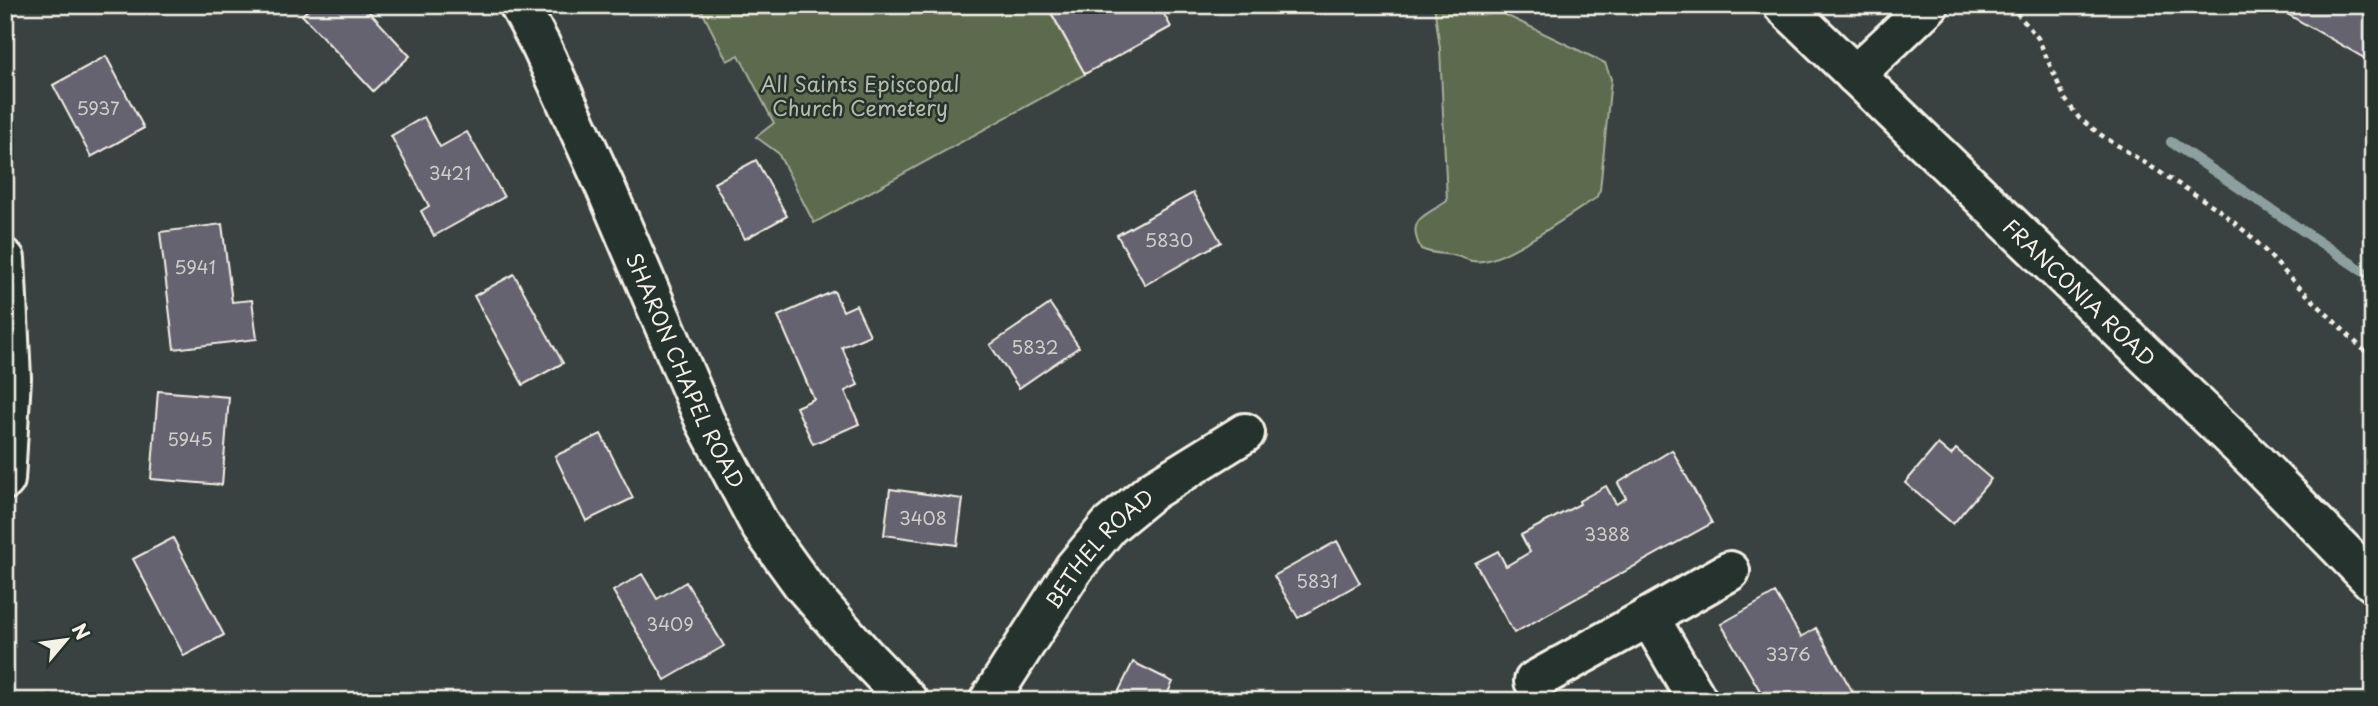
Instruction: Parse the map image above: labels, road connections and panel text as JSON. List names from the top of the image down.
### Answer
{
  "streets": {
    "street": ["FRANCONIA ROAD", "SHARON CHAPEL ROAD", "BETHEL ROAD"]
  },
  "parks": ["All Saints Episcopal Church Cemetery"],
  "house_numbers": [
    "5937",
    "3421",
    "5830",
    "5941",
    "5832",
    "5945",
    "3408",
    "3388",
    "5831",
    "3409",
    "3376"
  ],
  "north": "top right"
}
